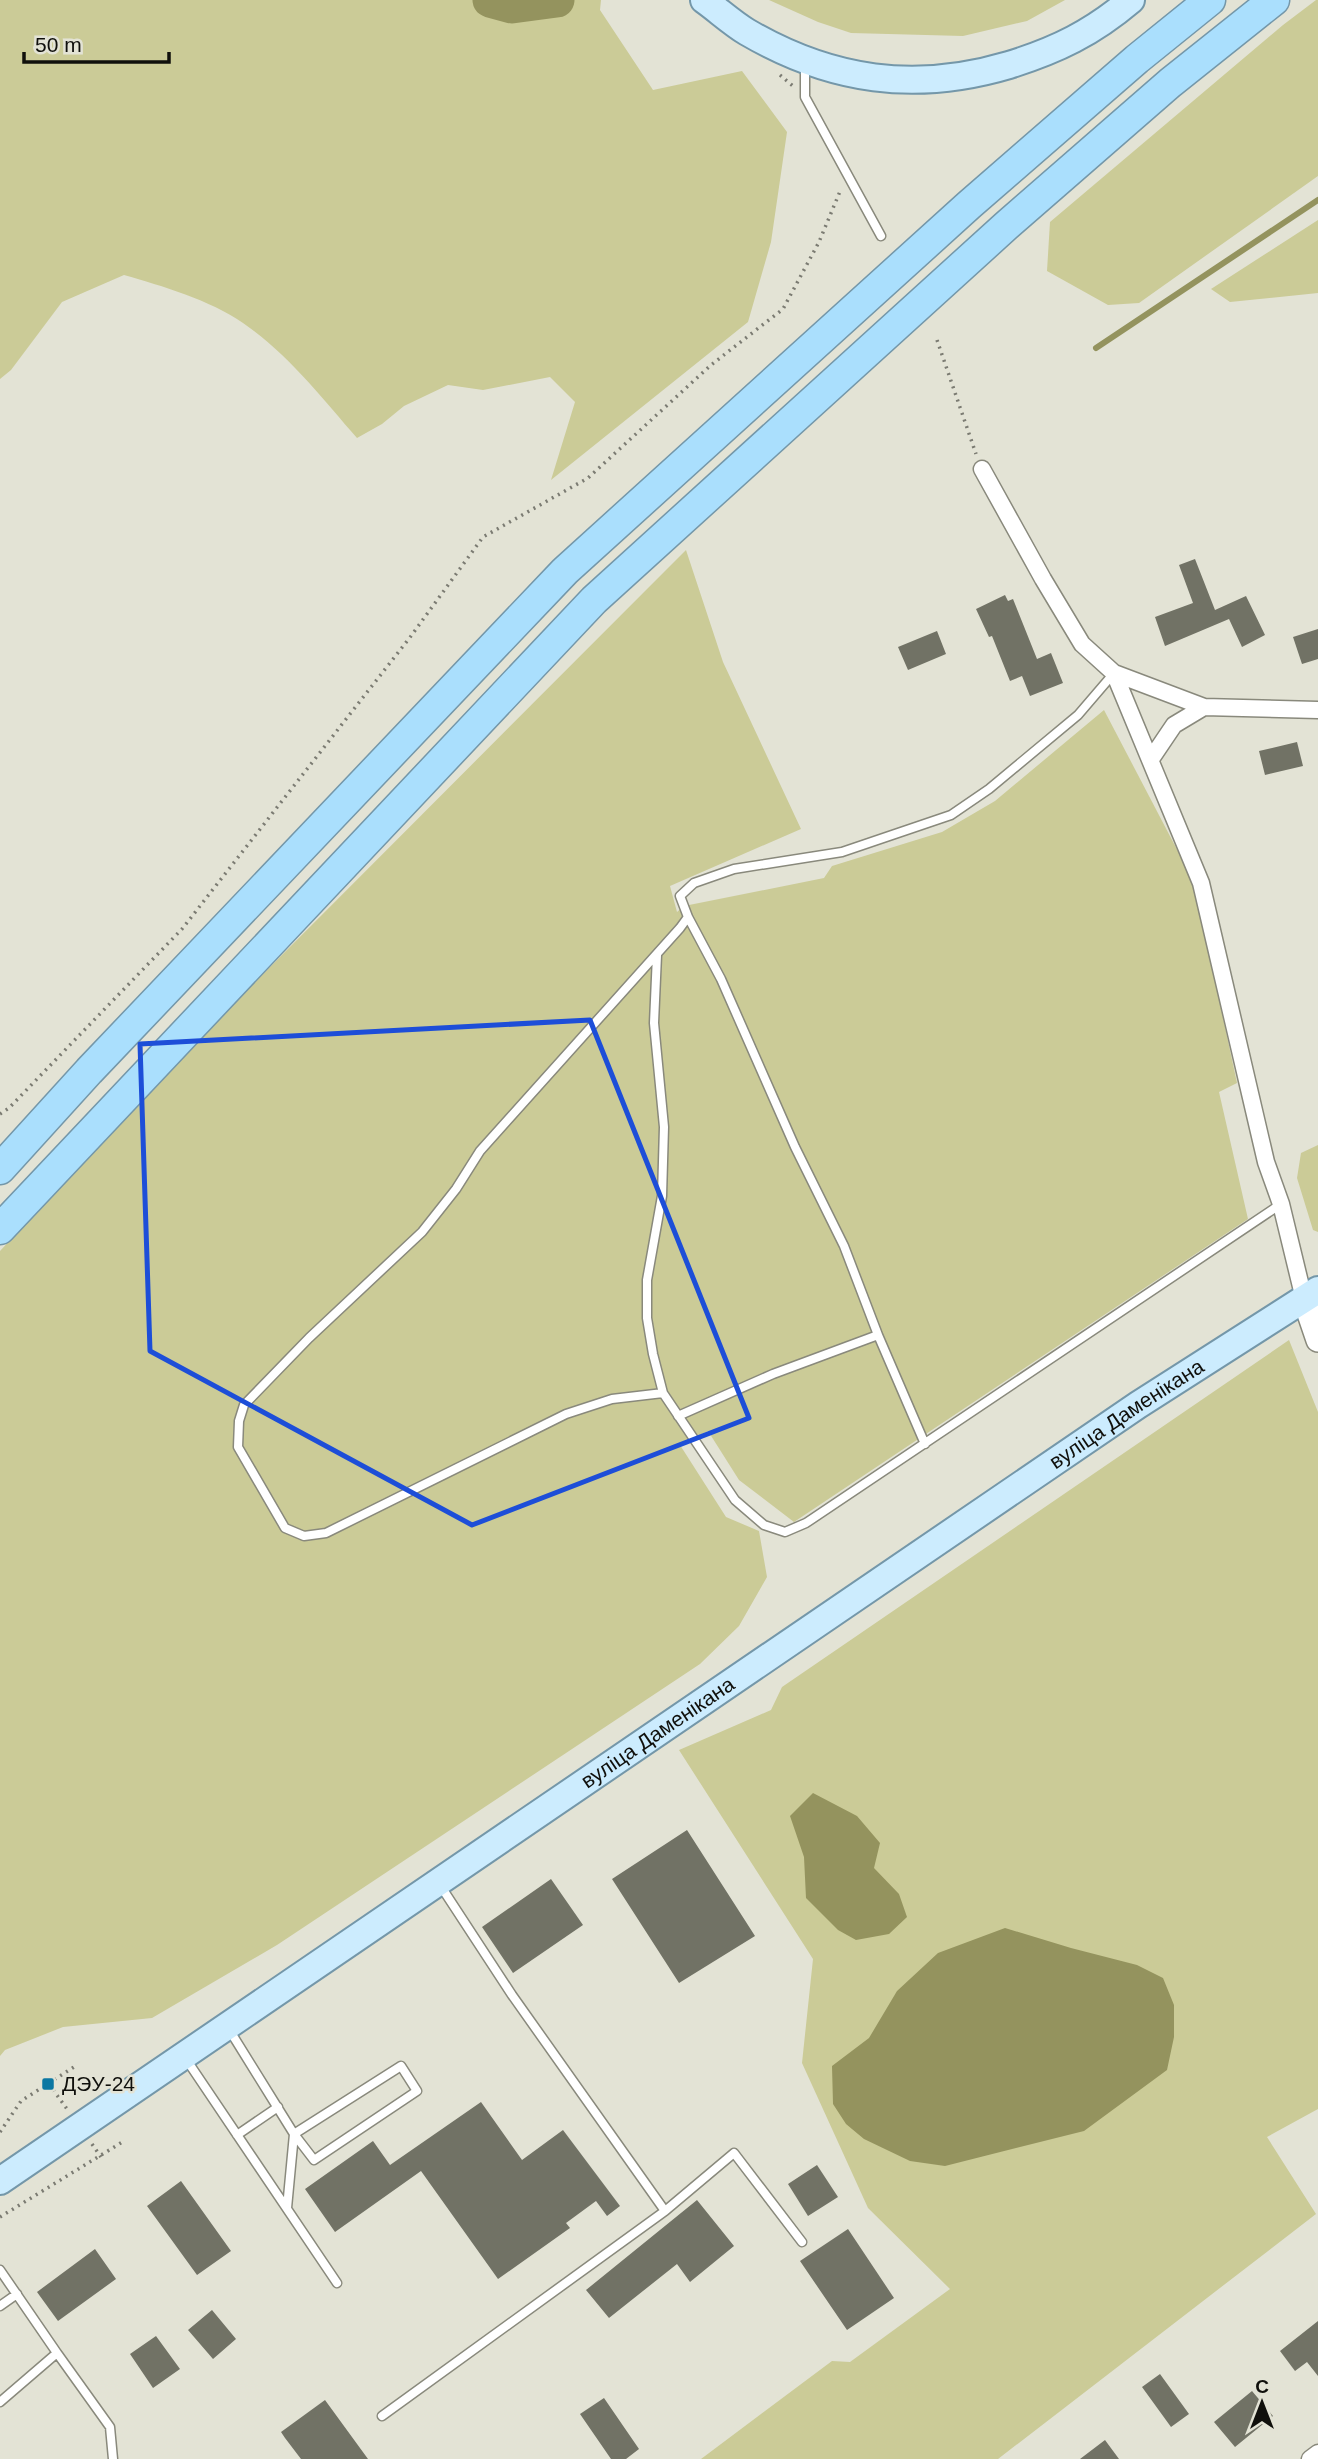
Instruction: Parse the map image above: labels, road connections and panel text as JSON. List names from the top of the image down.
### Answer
{
  "streets": {
    "main road": ["вуліца Даменікана"]
  },
  "places": {
    "transit": ["ДЭУ-24"]
  },
  "scale_bar": "50 m",
  "north": "top"
}
